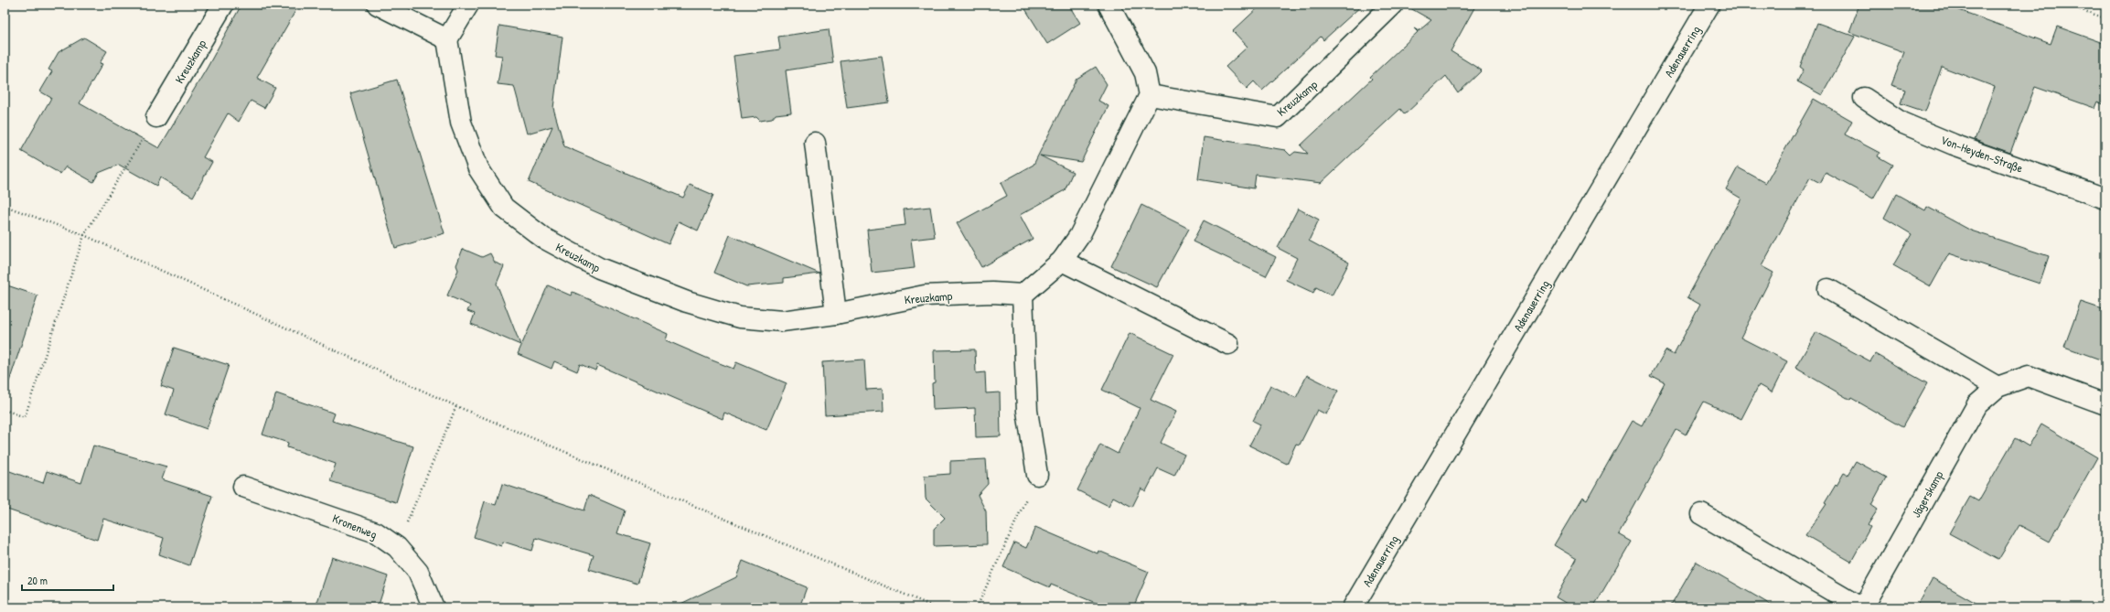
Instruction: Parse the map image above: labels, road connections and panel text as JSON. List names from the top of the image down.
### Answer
{
  "streets": {
    "street": [
      "Adenauerring",
      "Kreuzkamp",
      "Von-Heyden-Straße",
      "Jägerskamp",
      "Kronenweg"
    ]
  },
  "scale_bar": "20 m"
}
